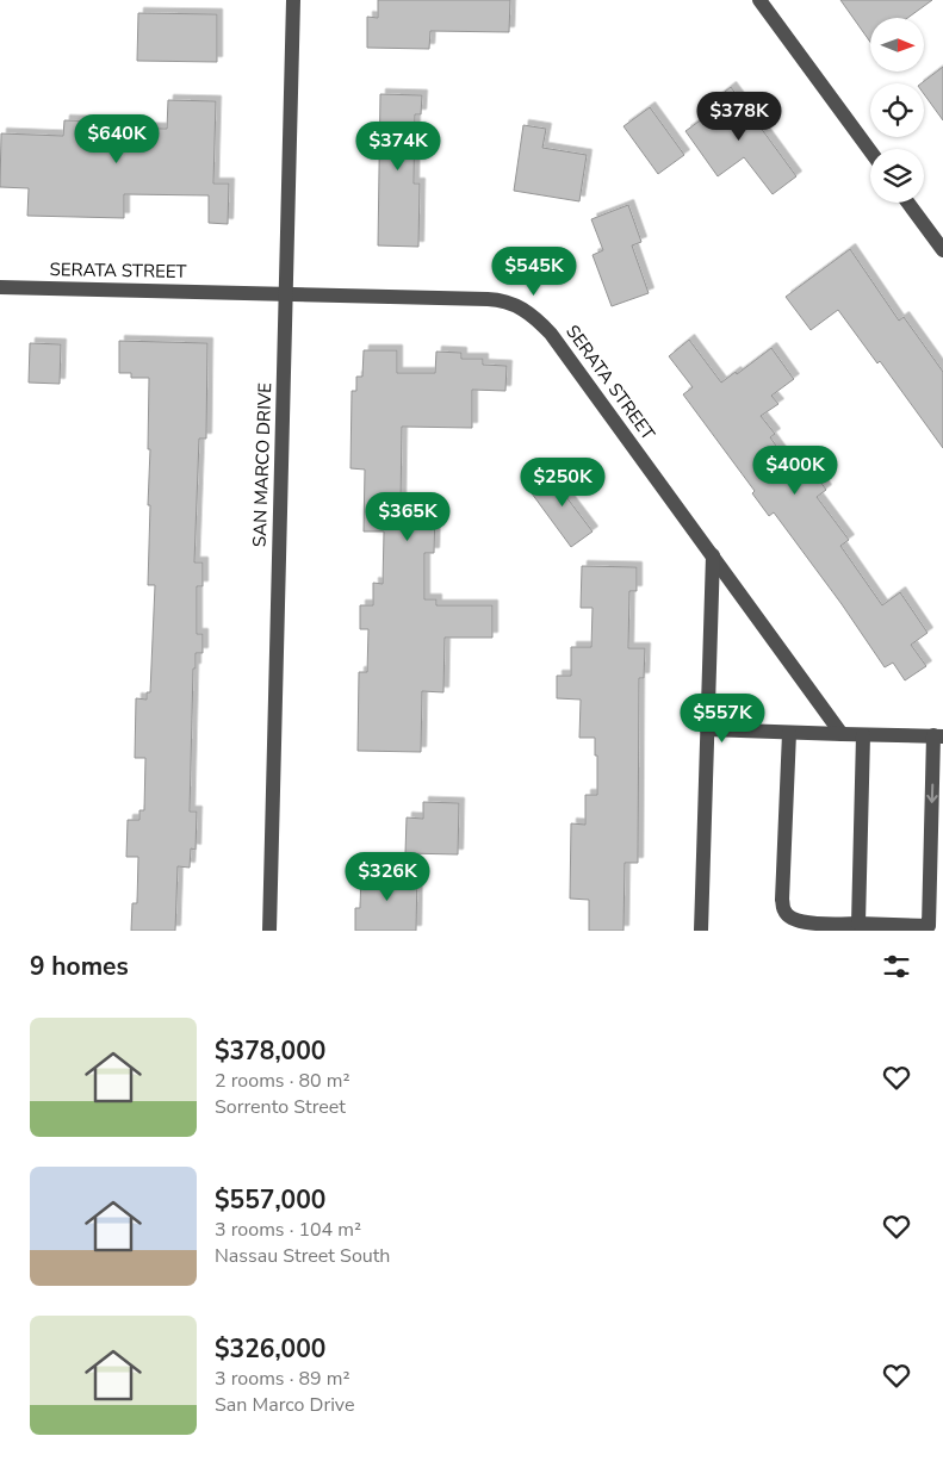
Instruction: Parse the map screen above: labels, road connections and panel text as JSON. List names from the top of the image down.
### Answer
{
  "streets": {
    "street": ["SERATA STREET", "SAN MARCO DRIVE"]
  },
  "crossings": [
    ["SERATA STREET", "SAN MARCO DRIVE"]
  ],
  "north": "right",
  "page": {
    "price": [
      "$378K",
      "$640K",
      "$374K",
      "$545K",
      "$400K",
      "$250K",
      "$365K",
      "$557K",
      "$326K"
    ],
    "heading": "9 homes",
    "list": [
      {
        "name": "$378,000",
        "note": "2 rooms · 80 m² · Sorrento Street"
      },
      {
        "name": "$557,000",
        "note": "3 rooms · 104 m² · Nassau Street South"
      },
      {
        "name": "$326,000",
        "note": "3 rooms · 89 m² · San Marco Drive"
      }
    ]
  }
}
